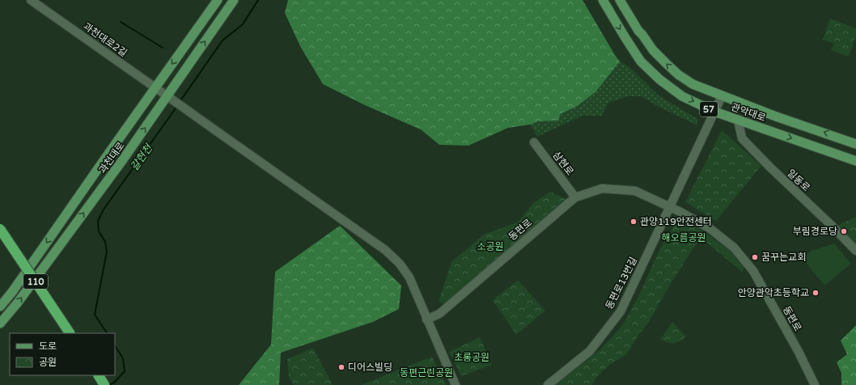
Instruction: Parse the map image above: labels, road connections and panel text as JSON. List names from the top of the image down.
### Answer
{
  "streets": {
    "highway": ["110"],
    "main road": ["57", "관악대로", "과천대로"],
    "street": [
      "과천대로2길",
      "삼현로",
      "일동로",
      "동편로",
      "동편로13번길"
    ]
  },
  "crossings": [
    ["과천대로2길", "과천대로"],
    ["과천대로2길", "동편로"],
    ["관악대로", "일동로"],
    ["삼현로", "동편로"],
    ["동편로", "동편로13번길"]
  ],
  "water": ["갈현천"],
  "parks": [
    "해오름공원",
    "소공원",
    "초롱공원",
    "동편근린공원"
  ],
  "places": [
    "관양119안전센터",
    "부림경로당",
    "꿈꾸는교회",
    "안양관악초등학교",
    "디어스빌딩"
  ],
  "legend": ["도로", "공원"]
}
